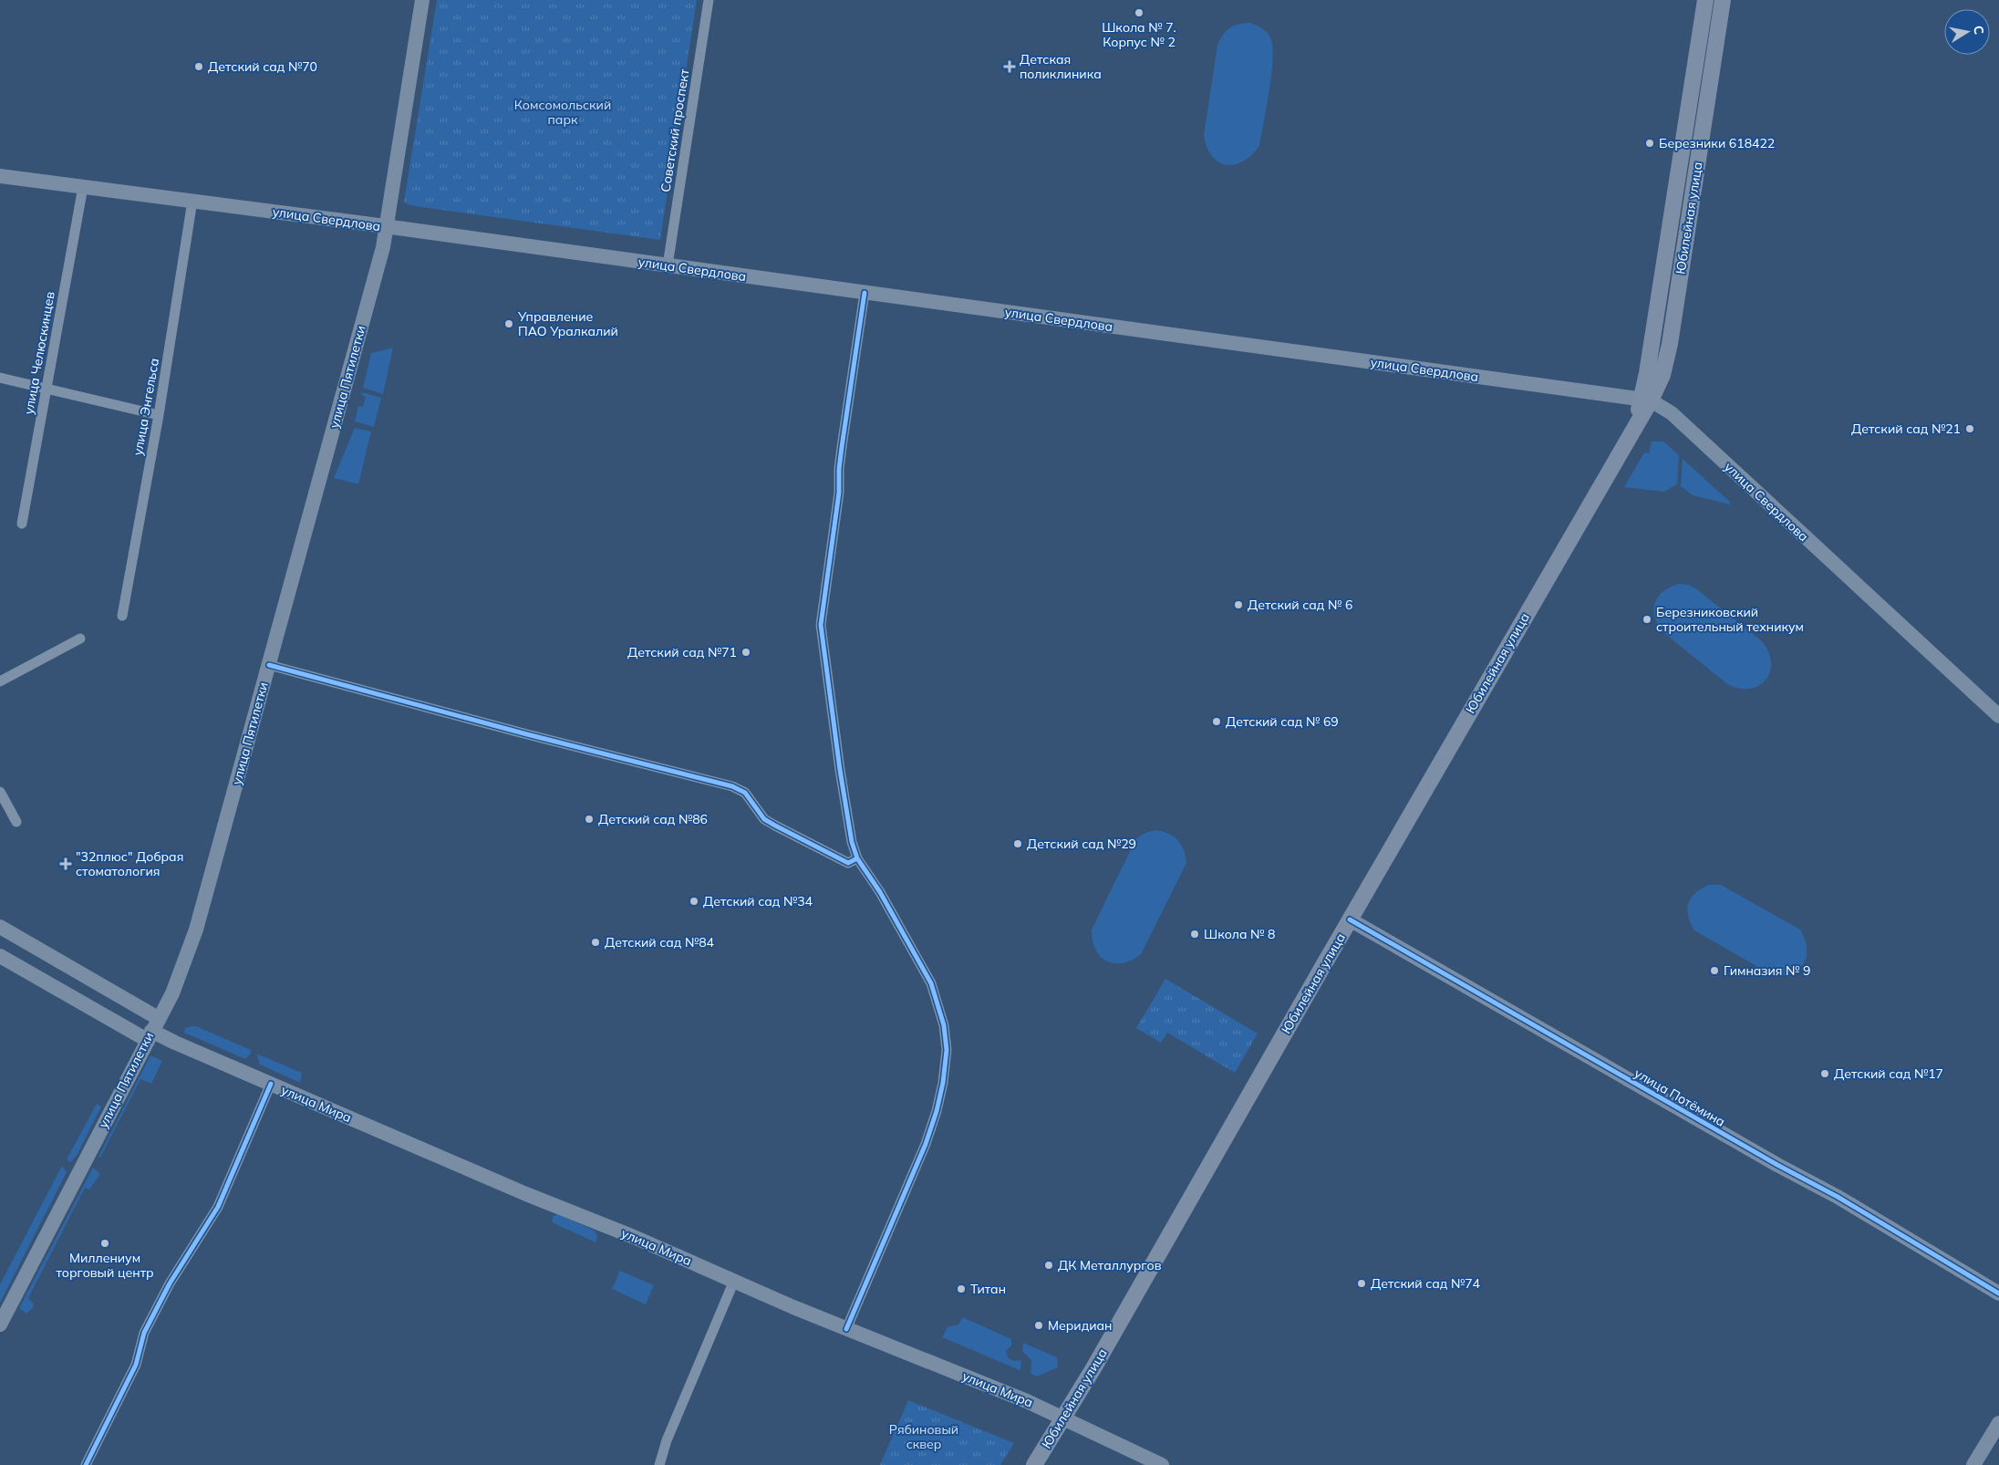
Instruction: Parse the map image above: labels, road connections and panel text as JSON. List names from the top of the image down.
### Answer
{
  "streets": {
    "main road": [
      "Юбилейная улица",
      "улица Свердлова",
      "улица Пятилетки",
      "улица Потёмина",
      "улица Мира"
    ],
    "street": ["Советский проспект", "улица Челюскинцев", "улица Энгельса"]
  },
  "crossings": [
    ["Советский проспект", "улица Свердлова"],
    ["Юбилейная улица", "улица Свердлова"],
    ["Юбилейная улица", "улица Потёмина"],
    ["Юбилейная улица", "улица Мира"],
    ["улица Свердлова", "улица Челюскинцев"],
    ["улица Свердлова", "улица Пятилетки"],
    ["улица Свердлова", "улица Энгельса"],
    ["улица Пятилетки", "улица Мира"]
  ],
  "parks": ["Комсомольский парк", "Рябиновый сквер"],
  "places": {
    "other": [
      "Школа № 7. Корпус № 2",
      "Детский сад №70",
      "Березники 618422",
      "Управление ПАО Уралкалий",
      "Детский сад №21",
      "Детский сад № 6",
      "Березниковский строительный техникум",
      "Детский сад №71",
      "Детский сад № 69",
      "Детский сад №86",
      "Детский сад №29",
      "Детский сад №34",
      "Школа № 8",
      "Детский сад №84",
      "Гимназия № 9",
      "Детский сад №17",
      "Миллениум торговый центр",
      "ДК Металлургов",
      "Детский сад №74",
      "Титан",
      "Меридиан"
    ],
    "health": ["Детская поликлиника", "\"32плюс\" Добрая стоматология"]
  },
  "north": "right"
}
